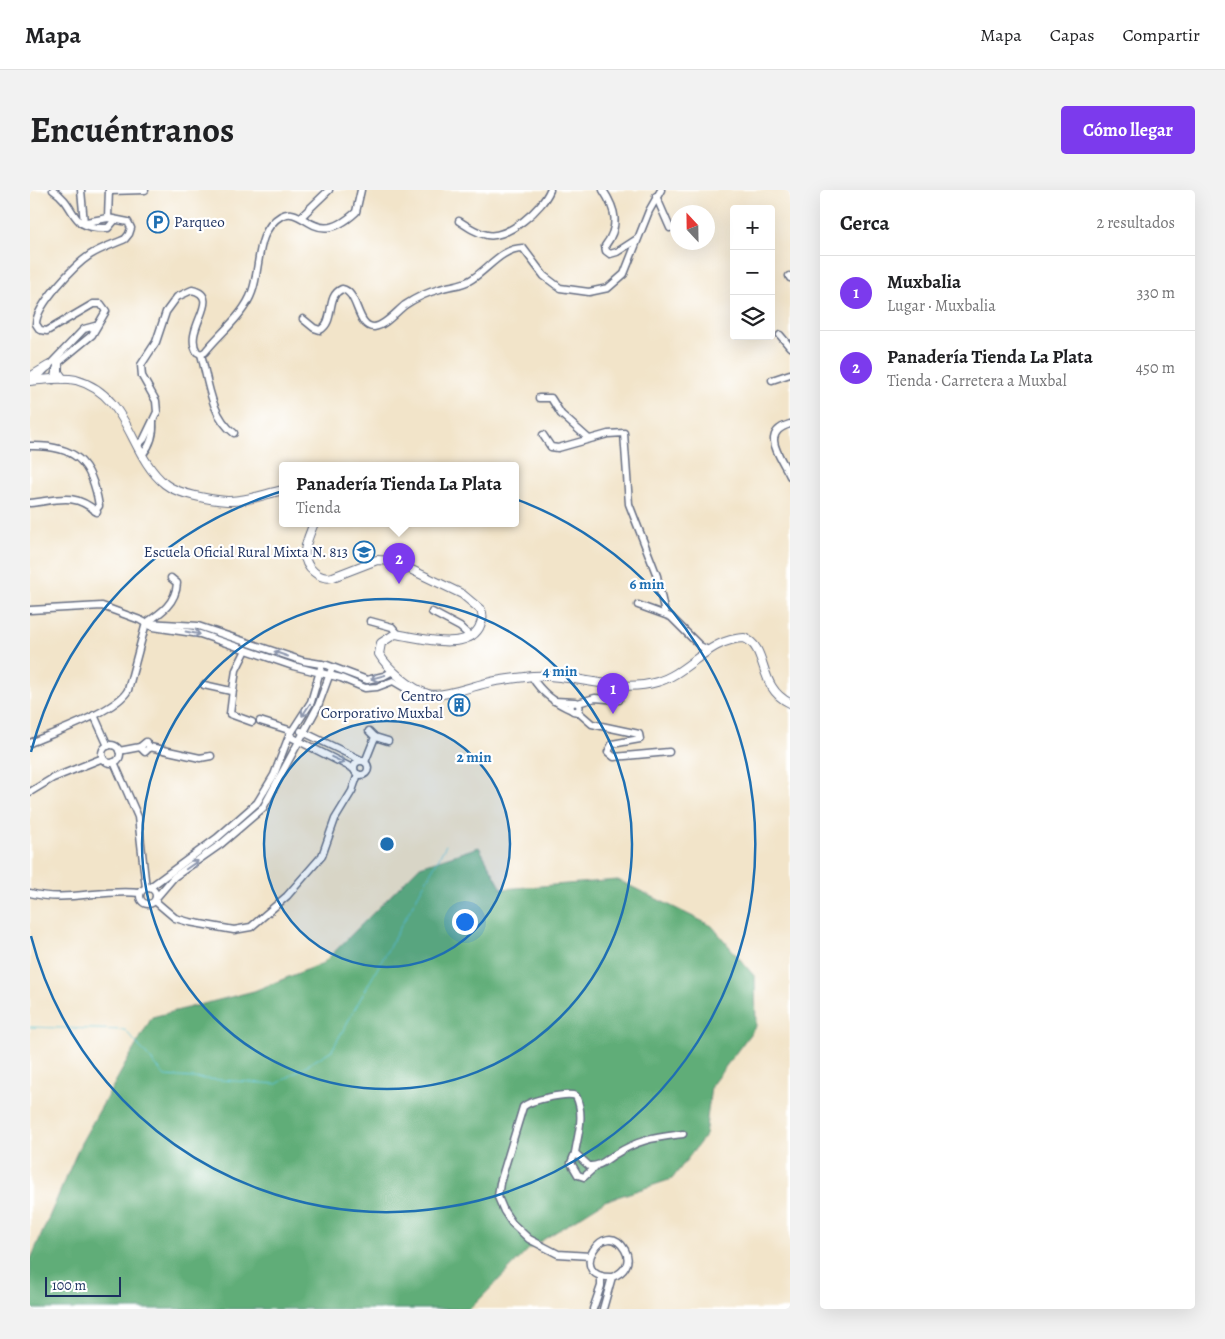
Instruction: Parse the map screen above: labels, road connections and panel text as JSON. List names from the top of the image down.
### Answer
{
  "places": {
    "parking": ["Parqueo"],
    "school or university": ["Escuela Oficial Rural Mixta N. 813"],
    "building": ["Centro Corporativo Muxbal"]
  },
  "scale_bar": "100 m",
  "north": "top",
  "page": {
    "header": "Mapa",
    "nav": ["Mapa", "Capas", "Compartir"],
    "title": "Encuéntranos",
    "buttons": "Cómo llegar",
    "heading": ["Cerca", "2 resultados"],
    "map_buttons": ["+", "−"],
    "list": [
      {
        "mark": "1",
        "name": "Muxbalia",
        "note": "Lugar · Muxbalia",
        "value": "330 m"
      },
      {
        "mark": "2",
        "name": "Panadería Tienda La Plata",
        "note": "Tienda · Carretera a Muxbal",
        "value": "450 m"
      }
    ],
    "popup": ["Panadería Tienda La Plata", "Tienda"],
    "pins": ["2", "1"],
    "scale": "100 m"
  },
  "rings": ["6 min", "4 min", "2 min"]
}
